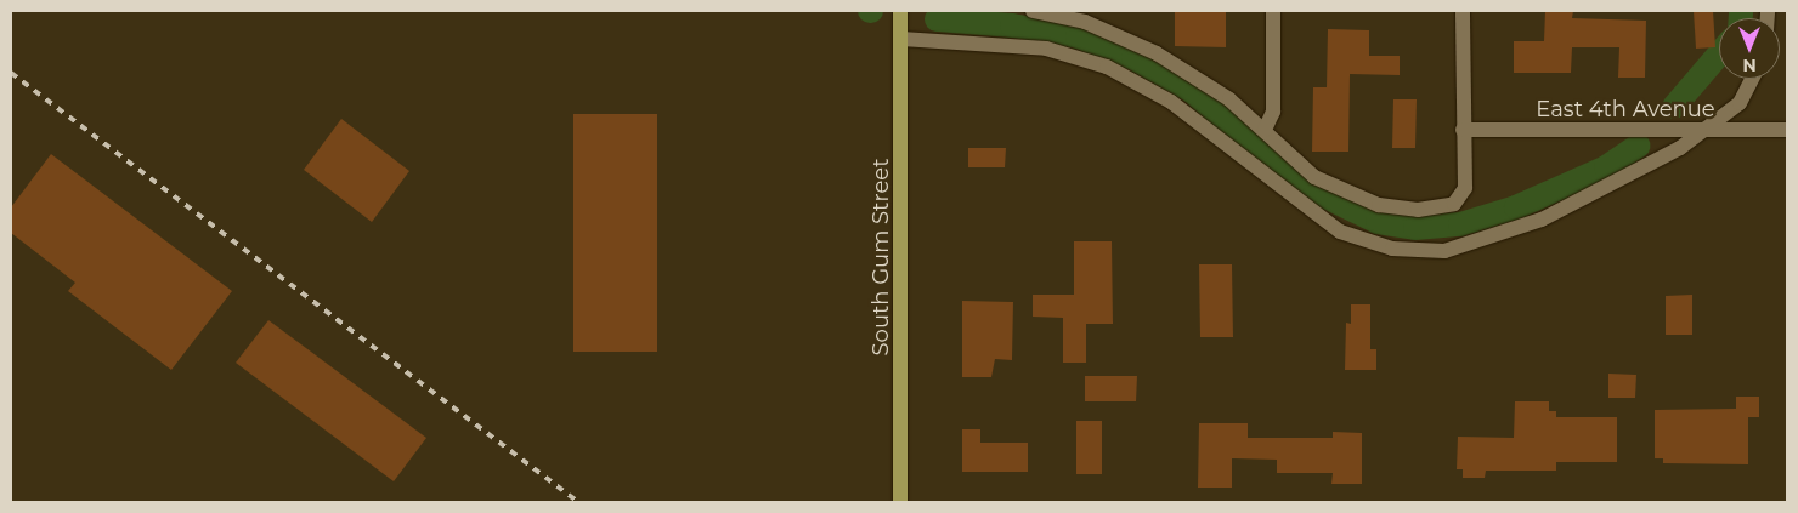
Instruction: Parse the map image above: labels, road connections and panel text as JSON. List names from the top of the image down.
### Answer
{
  "streets": {
    "main road": ["South Gum Street"],
    "street": ["East 4th Avenue"]
  },
  "north": "bottom"
}
